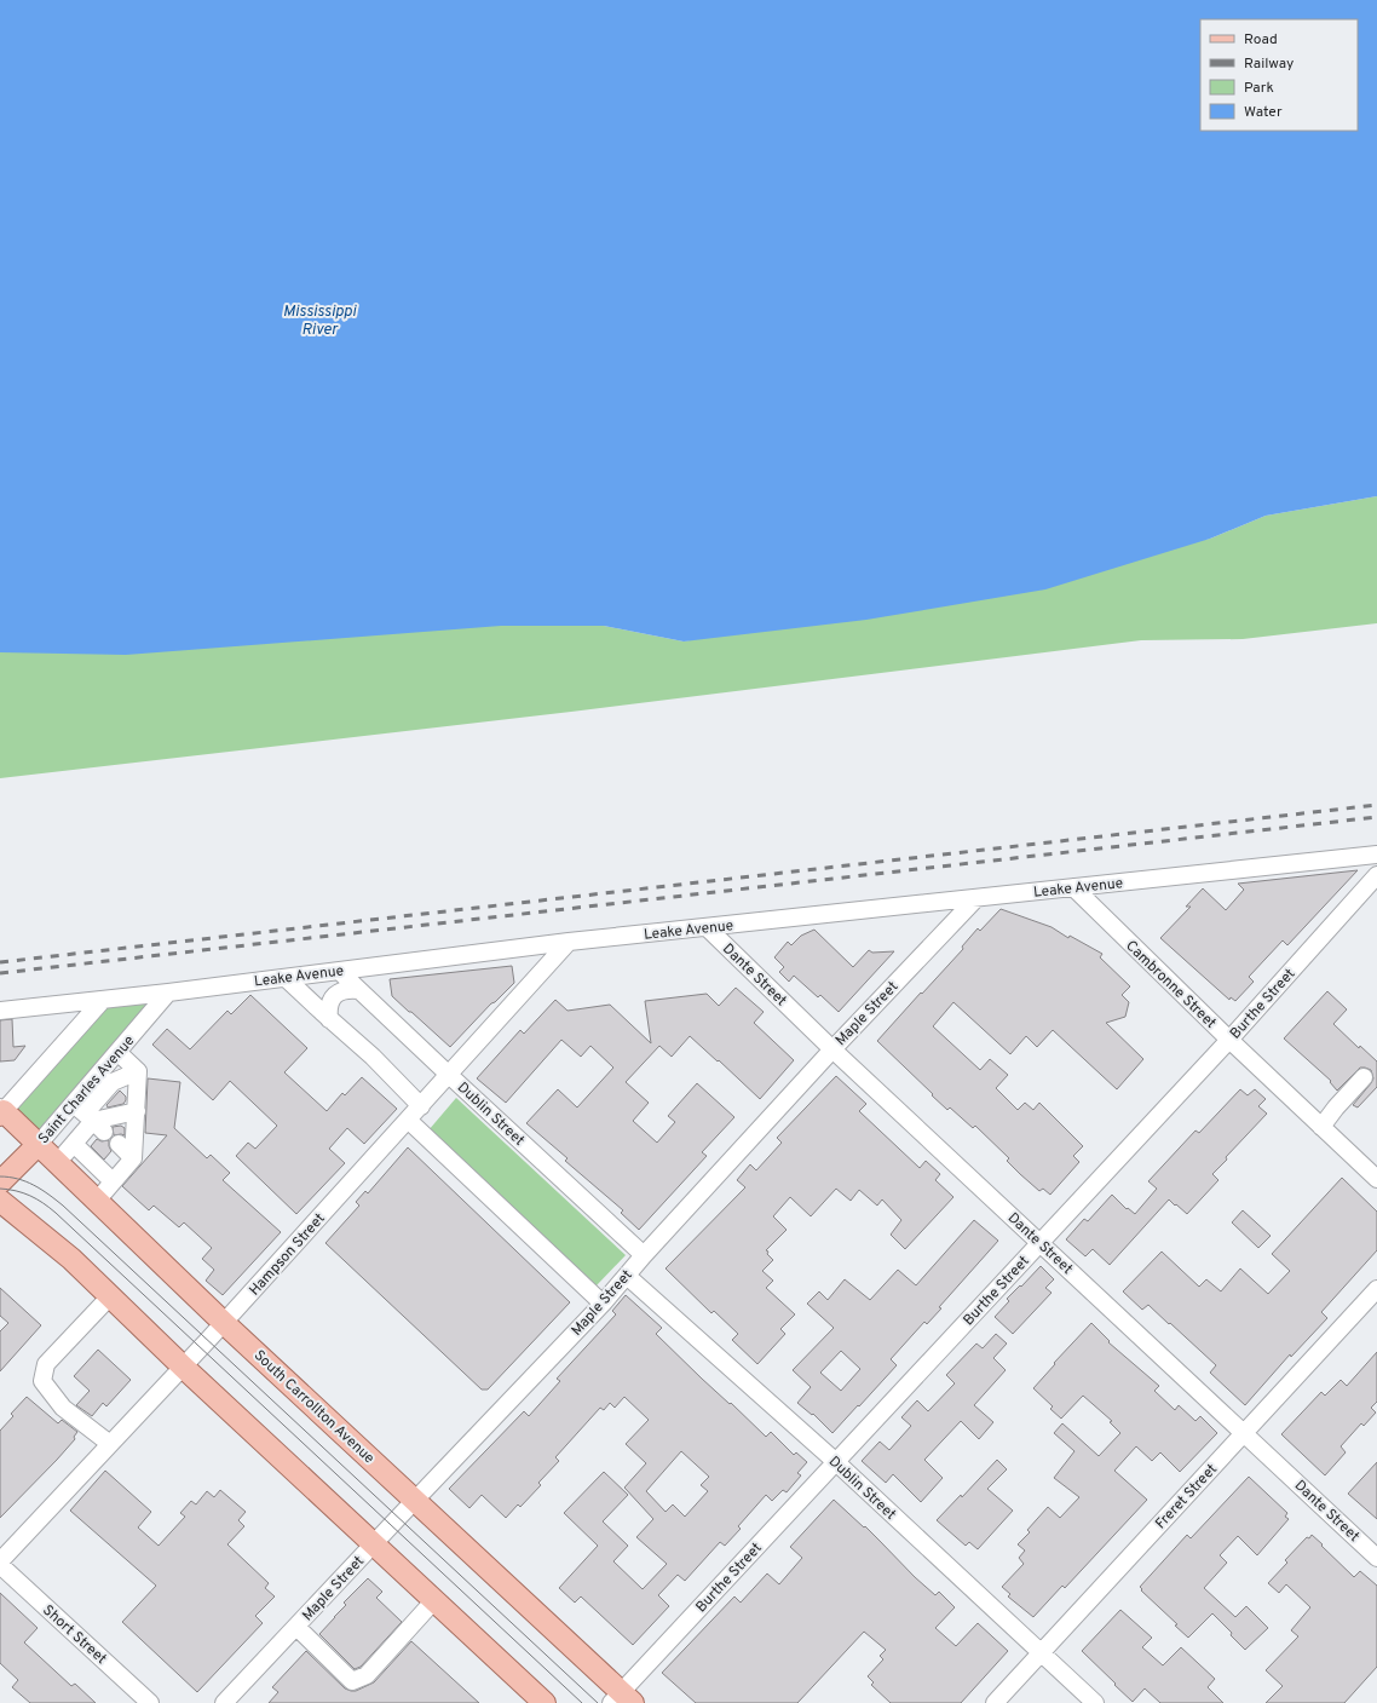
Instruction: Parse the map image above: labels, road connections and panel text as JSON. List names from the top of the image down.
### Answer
{
  "streets": {
    "main road": ["Saint Charles Avenue", "South Carrollton Avenue"],
    "street": [
      "Leake Avenue",
      "Dante Street",
      "Cambronne Street",
      "Burthe Street",
      "Maple Street",
      "Dublin Street",
      "Hampson Street",
      "Freret Street",
      "Short Street"
    ]
  },
  "crossings": [
    ["Leake Avenue", "Dante Street"],
    ["Leake Avenue", "Cambronne Street"],
    ["Leake Avenue", "Maple Street"],
    ["Leake Avenue", "Saint Charles Avenue"],
    ["Leake Avenue", "Dublin Street"],
    ["Leake Avenue", "Hampson Street"],
    ["Dante Street", "Burthe Street"],
    ["Dante Street", "Maple Street"],
    ["Dante Street", "Freret Street"],
    ["Cambronne Street", "Burthe Street"],
    ["Burthe Street", "Dublin Street"],
    ["Burthe Street", "South Carrollton Avenue"],
    ["Maple Street", "Dublin Street"],
    ["Maple Street", "South Carrollton Avenue"],
    ["Saint Charles Avenue", "South Carrollton Avenue"],
    ["Dublin Street", "Hampson Street"],
    ["Dublin Street", "Freret Street"],
    ["Hampson Street", "South Carrollton Avenue"]
  ],
  "water": ["Mississippi River"],
  "legend": [
    "Road",
    "Railway",
    "Park",
    "Water"
  ]
}
